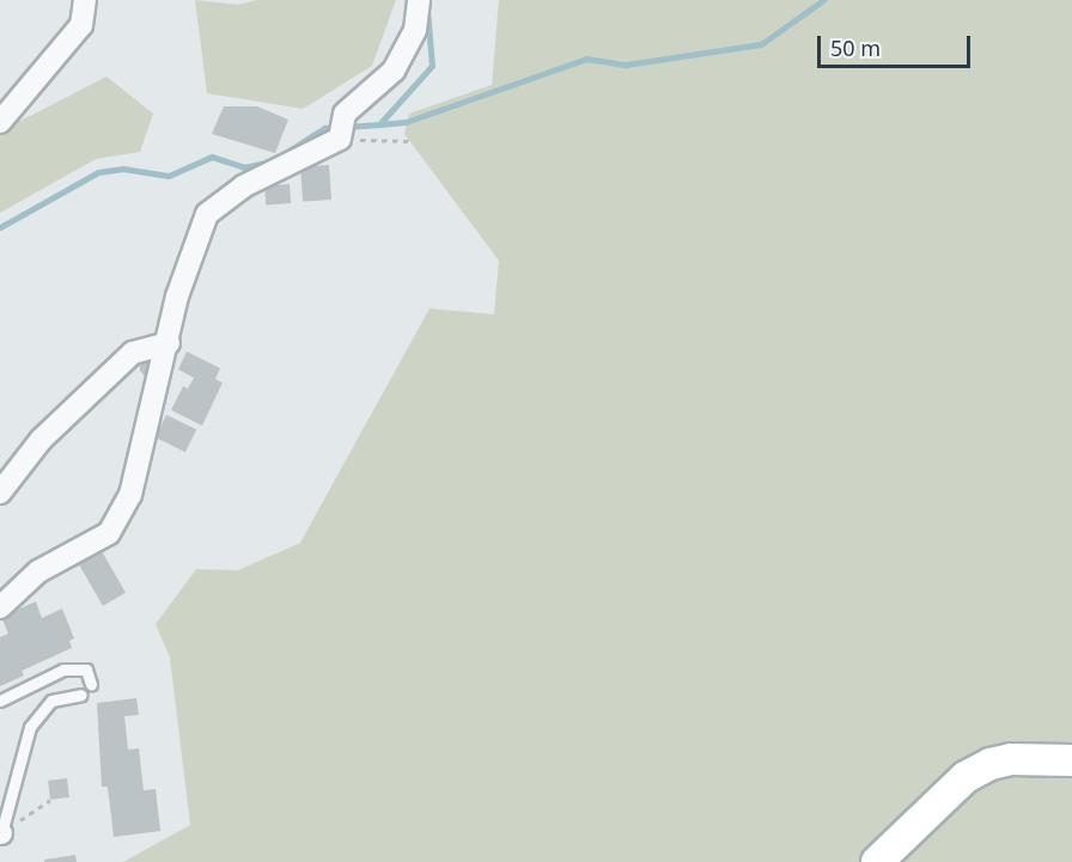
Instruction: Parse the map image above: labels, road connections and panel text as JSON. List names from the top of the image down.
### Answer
{
  "scale_bar": "50 m"
}
